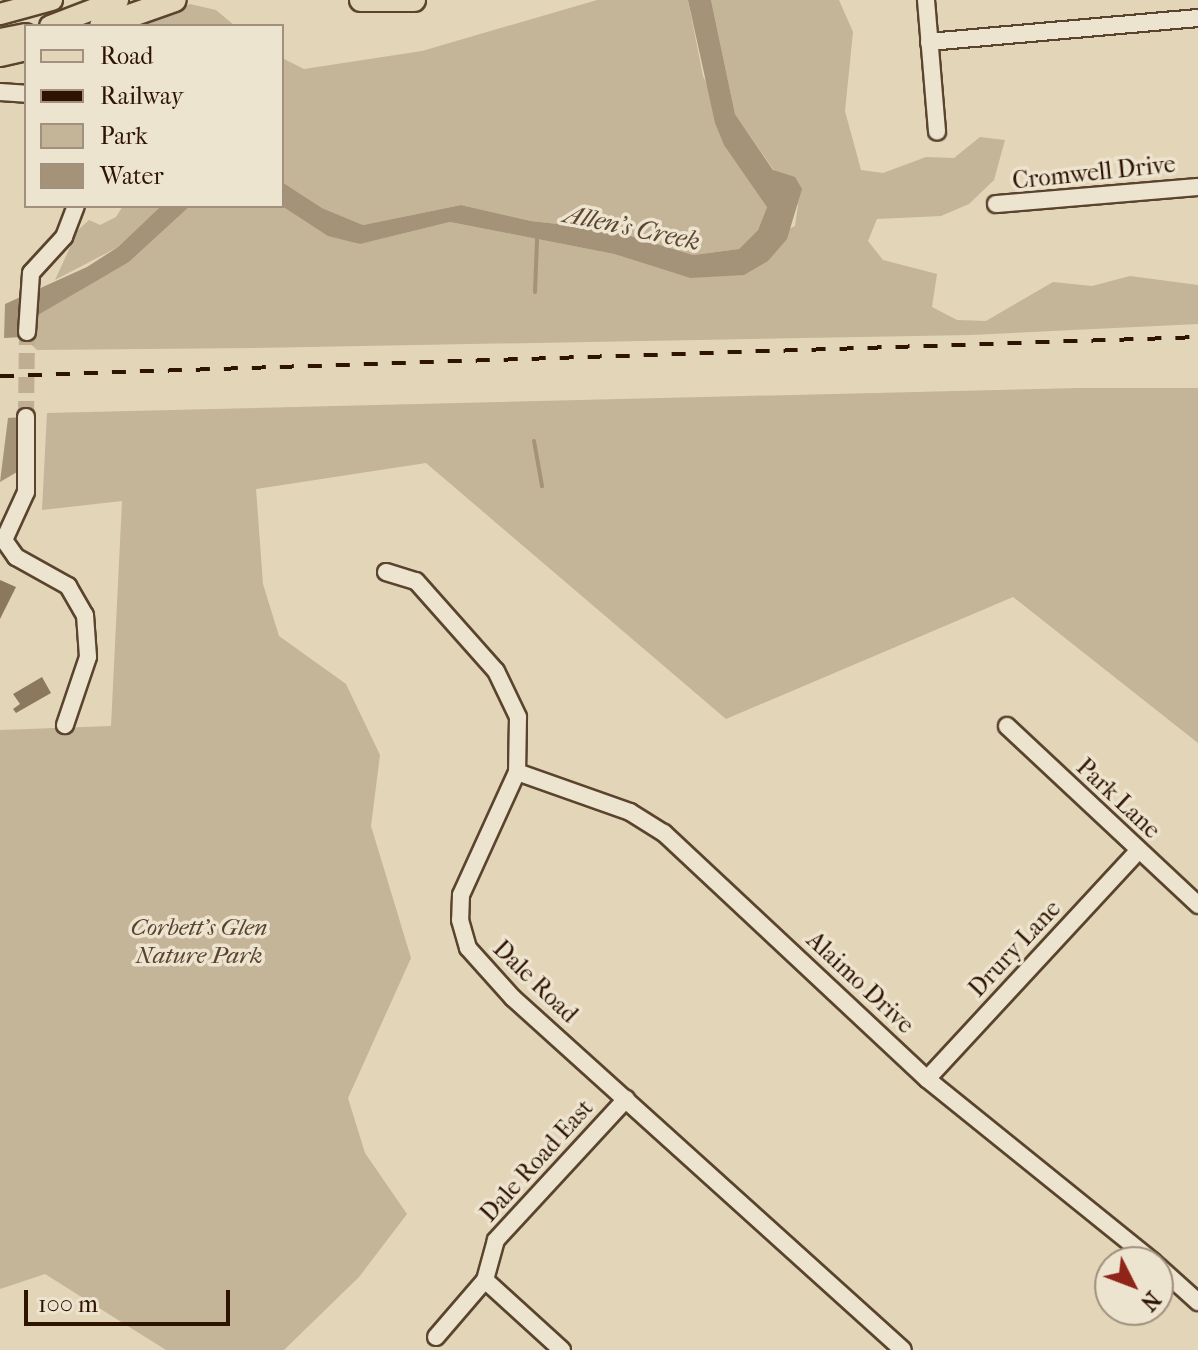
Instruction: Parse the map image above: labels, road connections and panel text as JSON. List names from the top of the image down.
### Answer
{
  "streets": {
    "street": [
      "Cromwell Drive",
      "Park Lane",
      "Drury Lane",
      "Dale Road",
      "Alaimo Drive",
      "Dale Road East"
    ]
  },
  "crossings": [
    ["Park Lane", "Drury Lane"],
    ["Drury Lane", "Alaimo Drive"],
    ["Dale Road", "Alaimo Drive"],
    ["Dale Road", "Dale Road East"]
  ],
  "water": ["Allen's Creek"],
  "parks": ["Corbett's Glen Nature Park"],
  "legend": [
    "Road",
    "Railway",
    "Park",
    "Water"
  ],
  "scale_bar": "100 m",
  "north": "bottom right"
}
